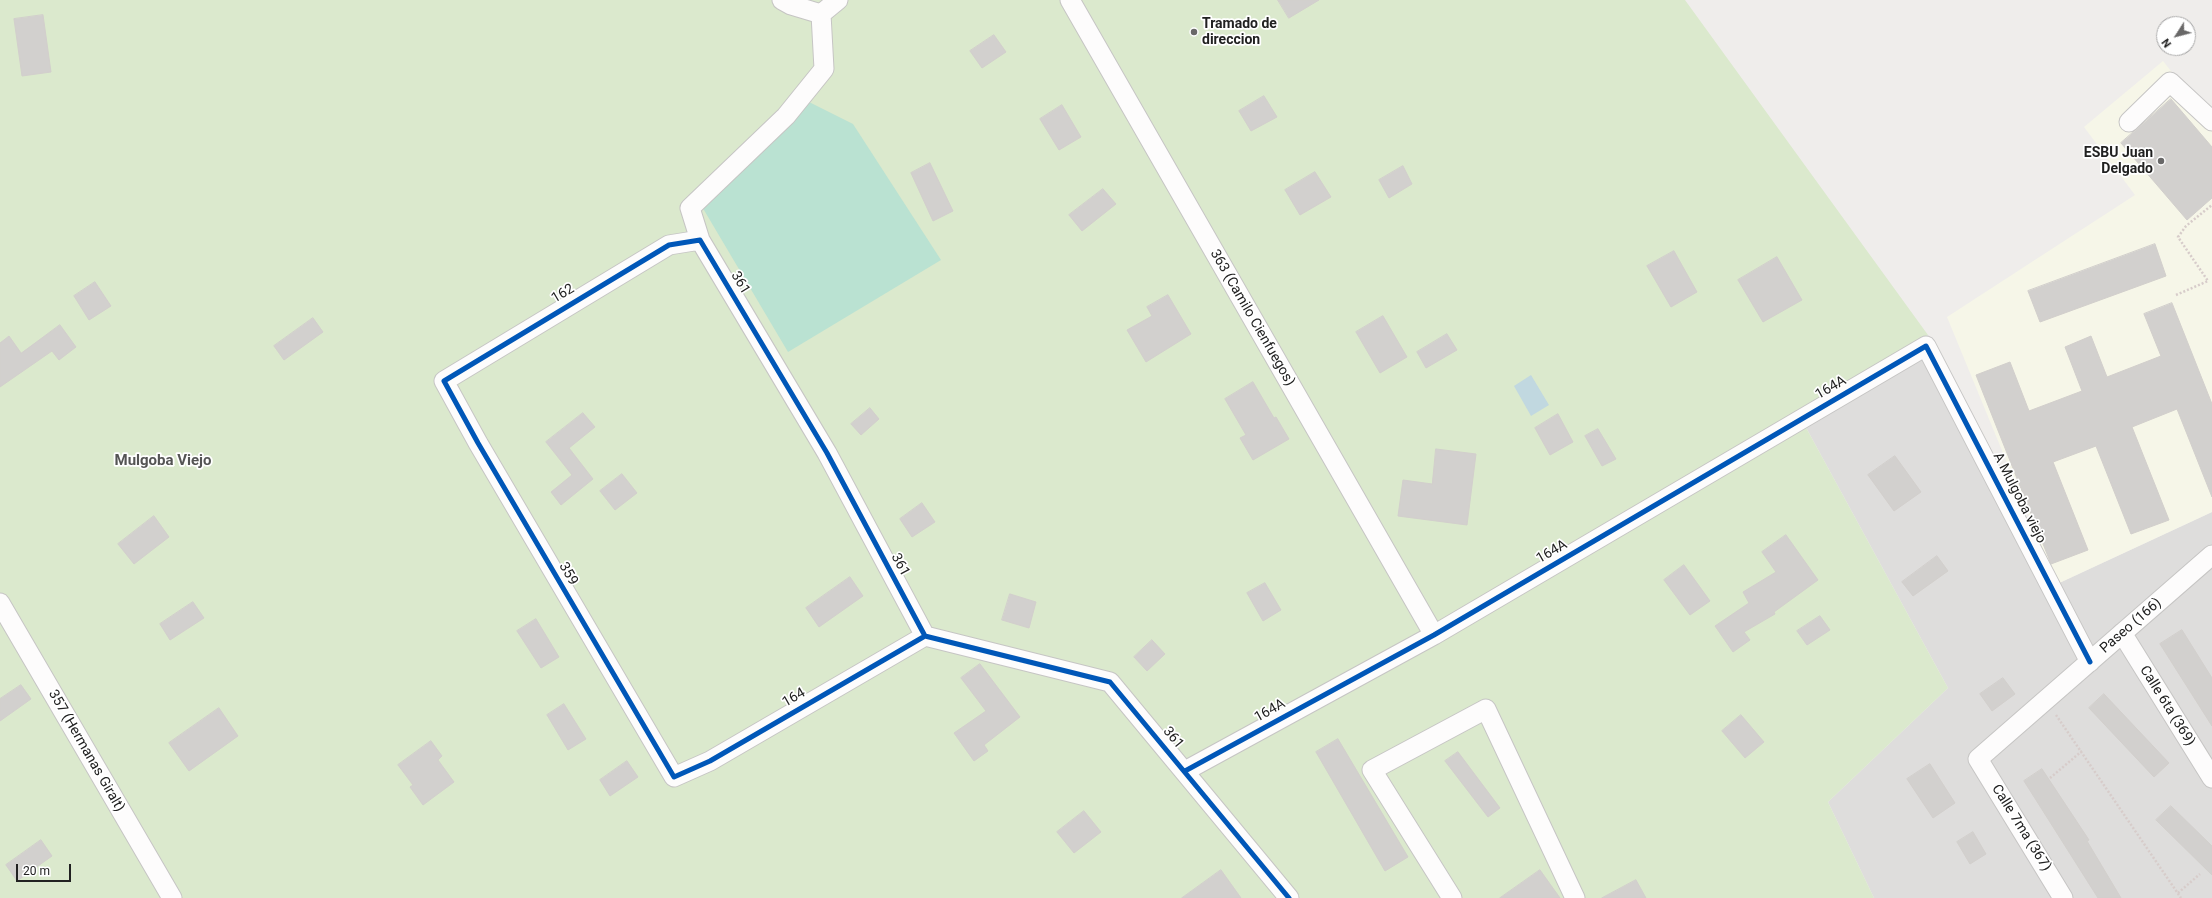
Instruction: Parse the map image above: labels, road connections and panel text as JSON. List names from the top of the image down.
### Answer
{
  "streets": {
    "street": [
      "361",
      "162",
      "363 (Camilo Cienfuegos)",
      "164A",
      "A Mulgoba viejo",
      "359",
      "Paseo (166)",
      "164",
      "Calle 6ta (369)",
      "357 (Hermanas Giralt)",
      "Calle 7ma (367)"
    ]
  },
  "crossings": [
    ["361", "162"],
    ["361", "164A"],
    ["361", "164"],
    ["162", "359"],
    ["363 (Camilo Cienfuegos)", "164A"],
    ["164A", "A Mulgoba viejo"],
    ["A Mulgoba viejo", "Paseo (166)"],
    ["359", "164"],
    ["Paseo (166)", "Calle 6ta (369)"],
    ["Paseo (166)", "Calle 7ma (367)"]
  ],
  "districts": ["Mulgoba Viejo"],
  "places": ["Tramado de direccion", "ESBU Juan Delgado"],
  "scale_bar": "20 m",
  "north": "bottom left"
}
